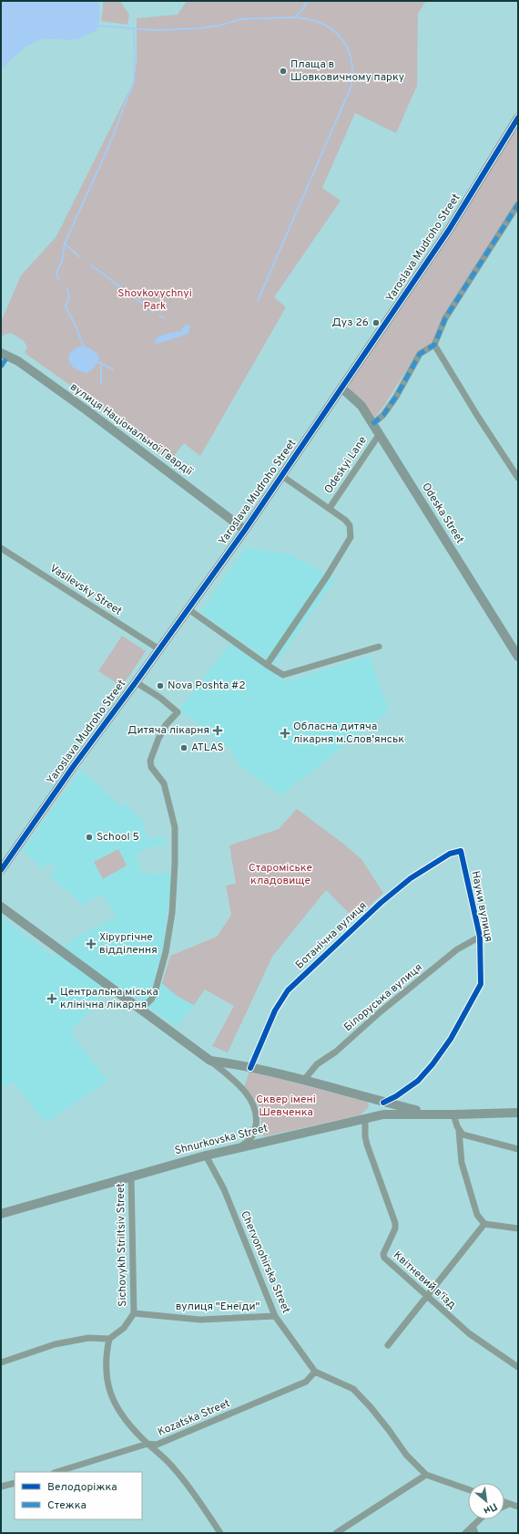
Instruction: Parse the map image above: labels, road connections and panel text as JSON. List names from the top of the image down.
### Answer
{
  "streets": {
    "street": [
      "Yaroslava Mudroho Street",
      "вулиця Національної Гвардії",
      "Odeskyi Lane",
      "Odeska Street",
      "Vasilevsky Street",
      "Науки вулиця",
      "Ботанічна вулиця",
      "Білоруська вулиця",
      "Shnurkovska Street",
      "Sichovykh Striltsiv Street",
      "Chervonohirska Street",
      "Квітневий в'їзд",
      "вулиця \"Енеїди\"",
      "Kozatska Street"
    ]
  },
  "crossings": [
    ["Yaroslava Mudroho Street", "вулиця Національної Гвардії"],
    ["Yaroslava Mudroho Street", "Odeska Street"],
    ["Yaroslava Mudroho Street", "Vasilevsky Street"],
    ["Odeskyi Lane", "Odeska Street"],
    ["Науки вулиця", "Ботанічна вулиця"],
    ["Науки вулиця", "Білоруська вулиця"],
    ["Shnurkovska Street", "Sichovykh Striltsiv Street"],
    ["Shnurkovska Street", "Chervonohirska Street"],
    ["Shnurkovska Street", "Квітневий в'їзд"],
    ["Sichovykh Striltsiv Street", "вулиця \"Енеїди\""],
    ["Chervonohirska Street", "вулиця \"Енеїди\""],
    ["Chervonohirska Street", "Kozatska Street"]
  ],
  "parks": ["Shovkovychnyi Park", "Староміське кладовище", "Сквер імені Шевченка"],
  "places": {
    "other": [
      "Плаща в Шовковичному парку",
      "Дуз 26",
      "Nova Poshta #2",
      "ATLAS",
      "School 5"
    ],
    "health": [
      "Дитяча лікарня",
      "Обласна дитяча лікарня м.Слов'янськ",
      "Хірургічне відділення",
      "Центральна міська клінічна лікарня"
    ]
  },
  "legend": ["Велодоріжка", "Стежка"],
  "north": "bottom right"
}
